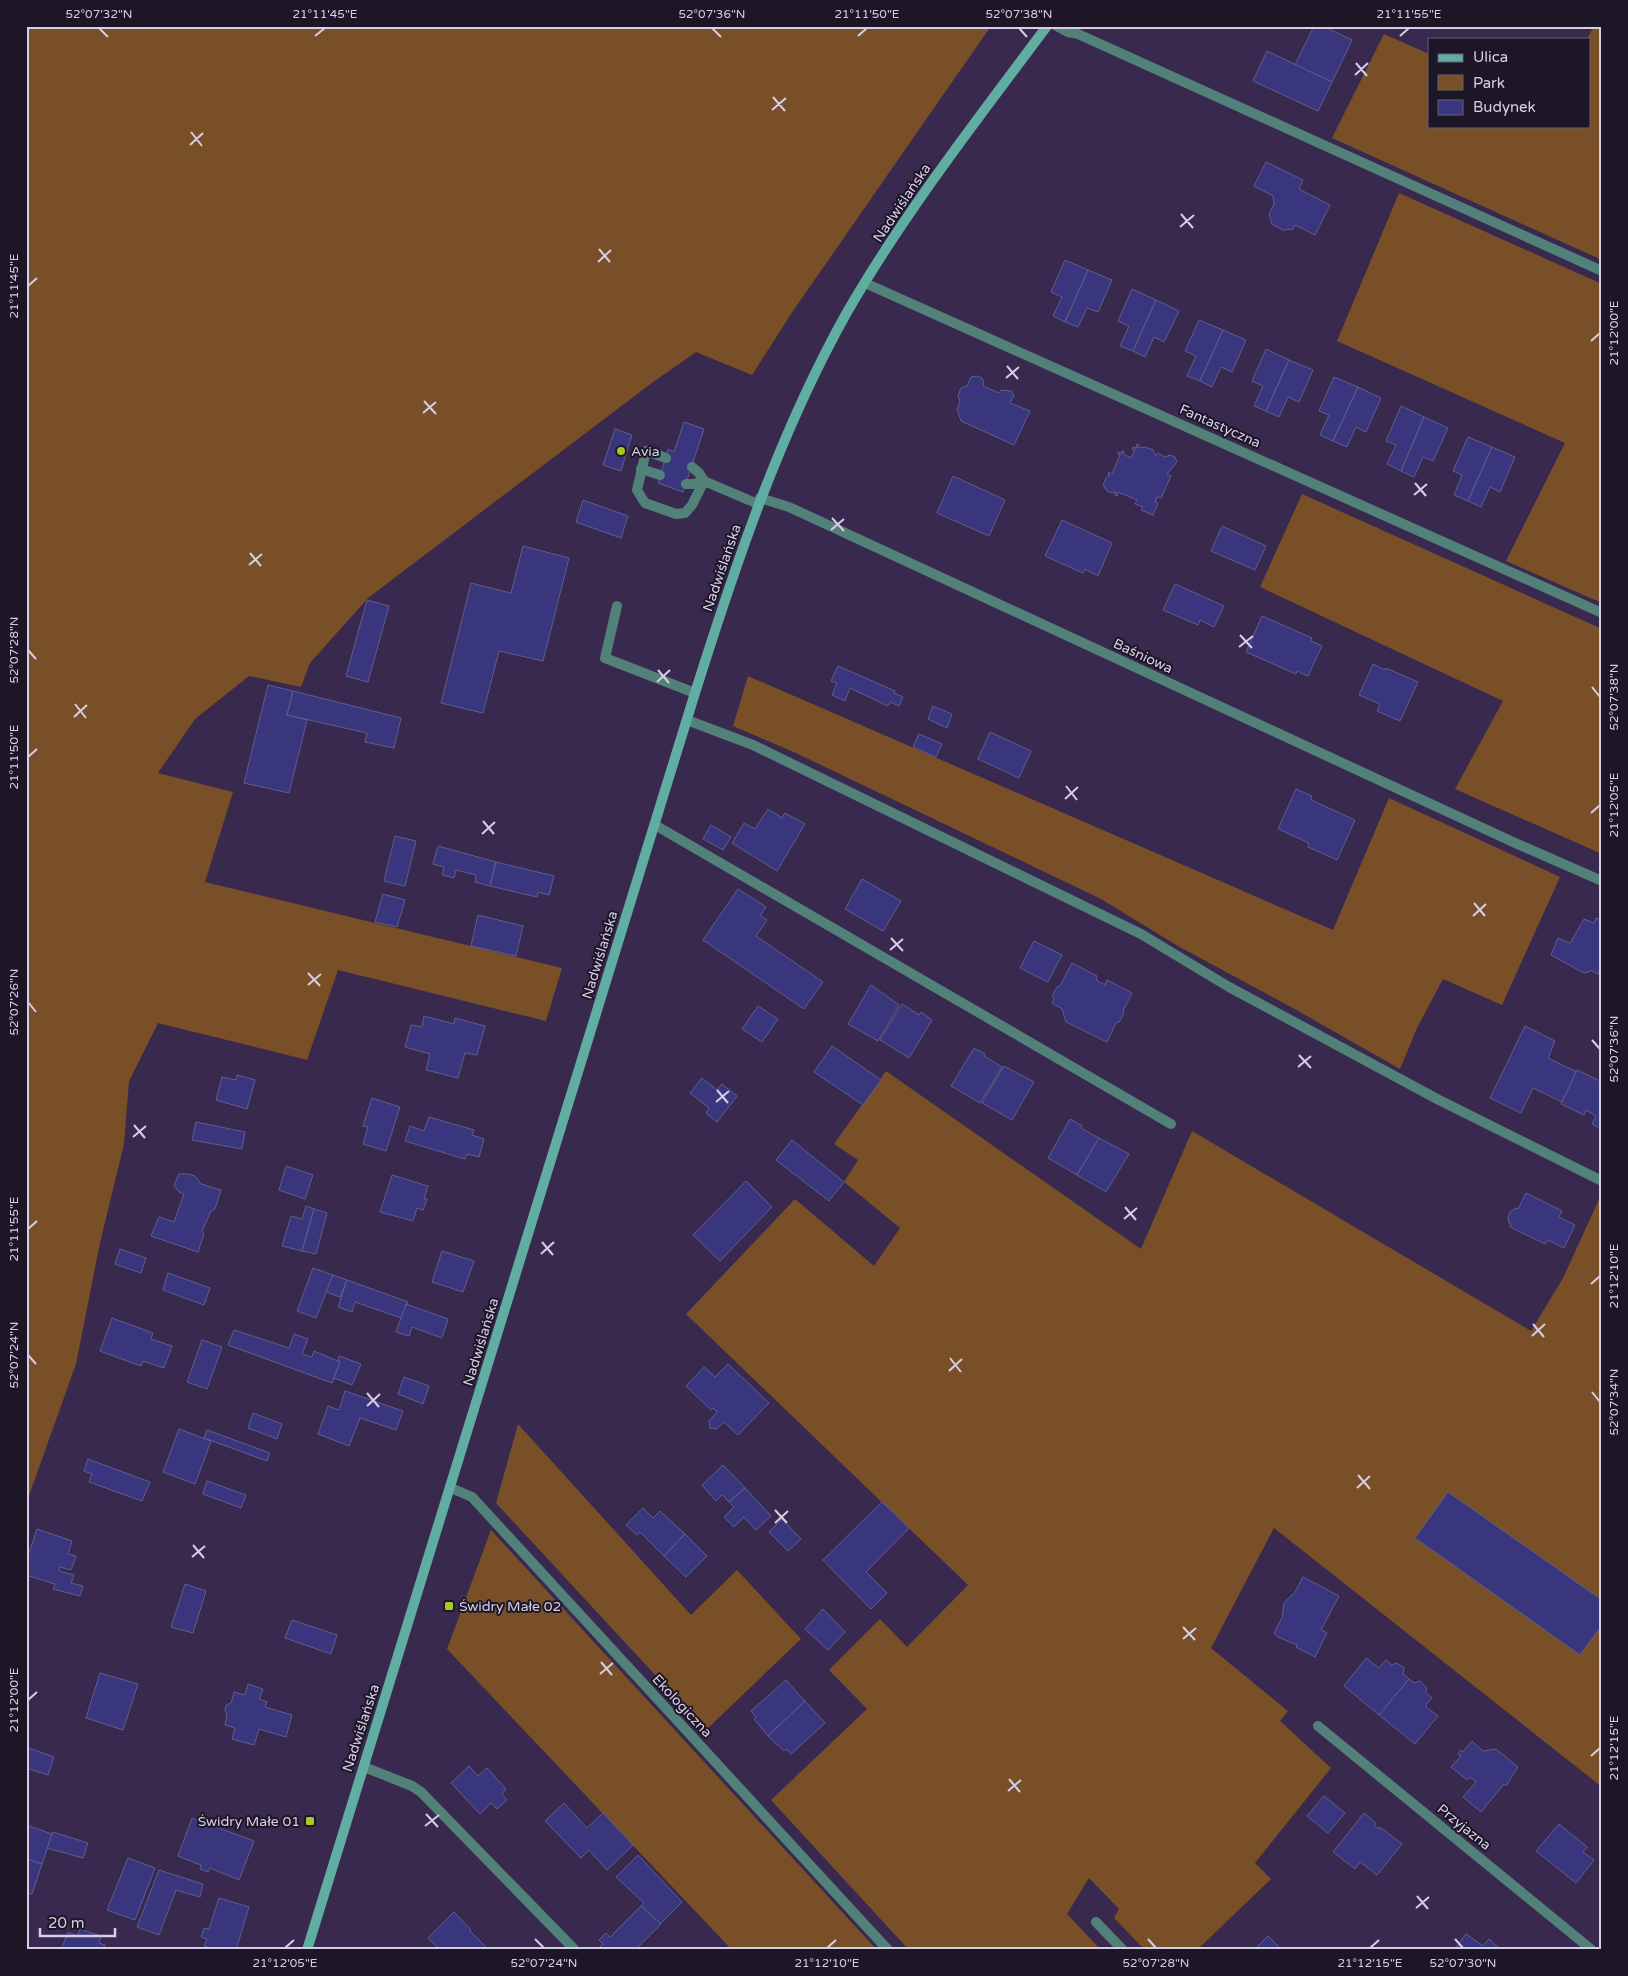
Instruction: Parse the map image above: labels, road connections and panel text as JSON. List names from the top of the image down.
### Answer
{
  "streets": {
    "main road": ["Nadwiślańska"],
    "street": [
      "Fantastyczna",
      "Baśniowa",
      "Ekologiczna",
      "Przyjazna"
    ]
  },
  "crossings": [
    ["Nadwiślańska", "Fantastyczna"],
    ["Nadwiślańska", "Baśniowa"],
    ["Nadwiślańska", "Ekologiczna"]
  ],
  "places": {
    "other": ["Avia"],
    "transit": ["Świdry Małe 02", "Świdry Małe 01"]
  },
  "legend": ["Ulica", "Park", "Budynek"],
  "scale_bar": "20 m",
  "coordinates": [
    "52°07'32\"N",
    "21°11'45\"E",
    "52°07'36\"N",
    "21°11'50\"E",
    "52°07'38\"N",
    "21°11'55\"E",
    "21°12'00\"E",
    "52°07'28\"N",
    "21°12'05\"E",
    "52°07'26\"N",
    "21°12'10\"E",
    "52°07'24\"N",
    "52°07'34\"N",
    "21°12'15\"E",
    "52°07'30\"N"
  ]
}
